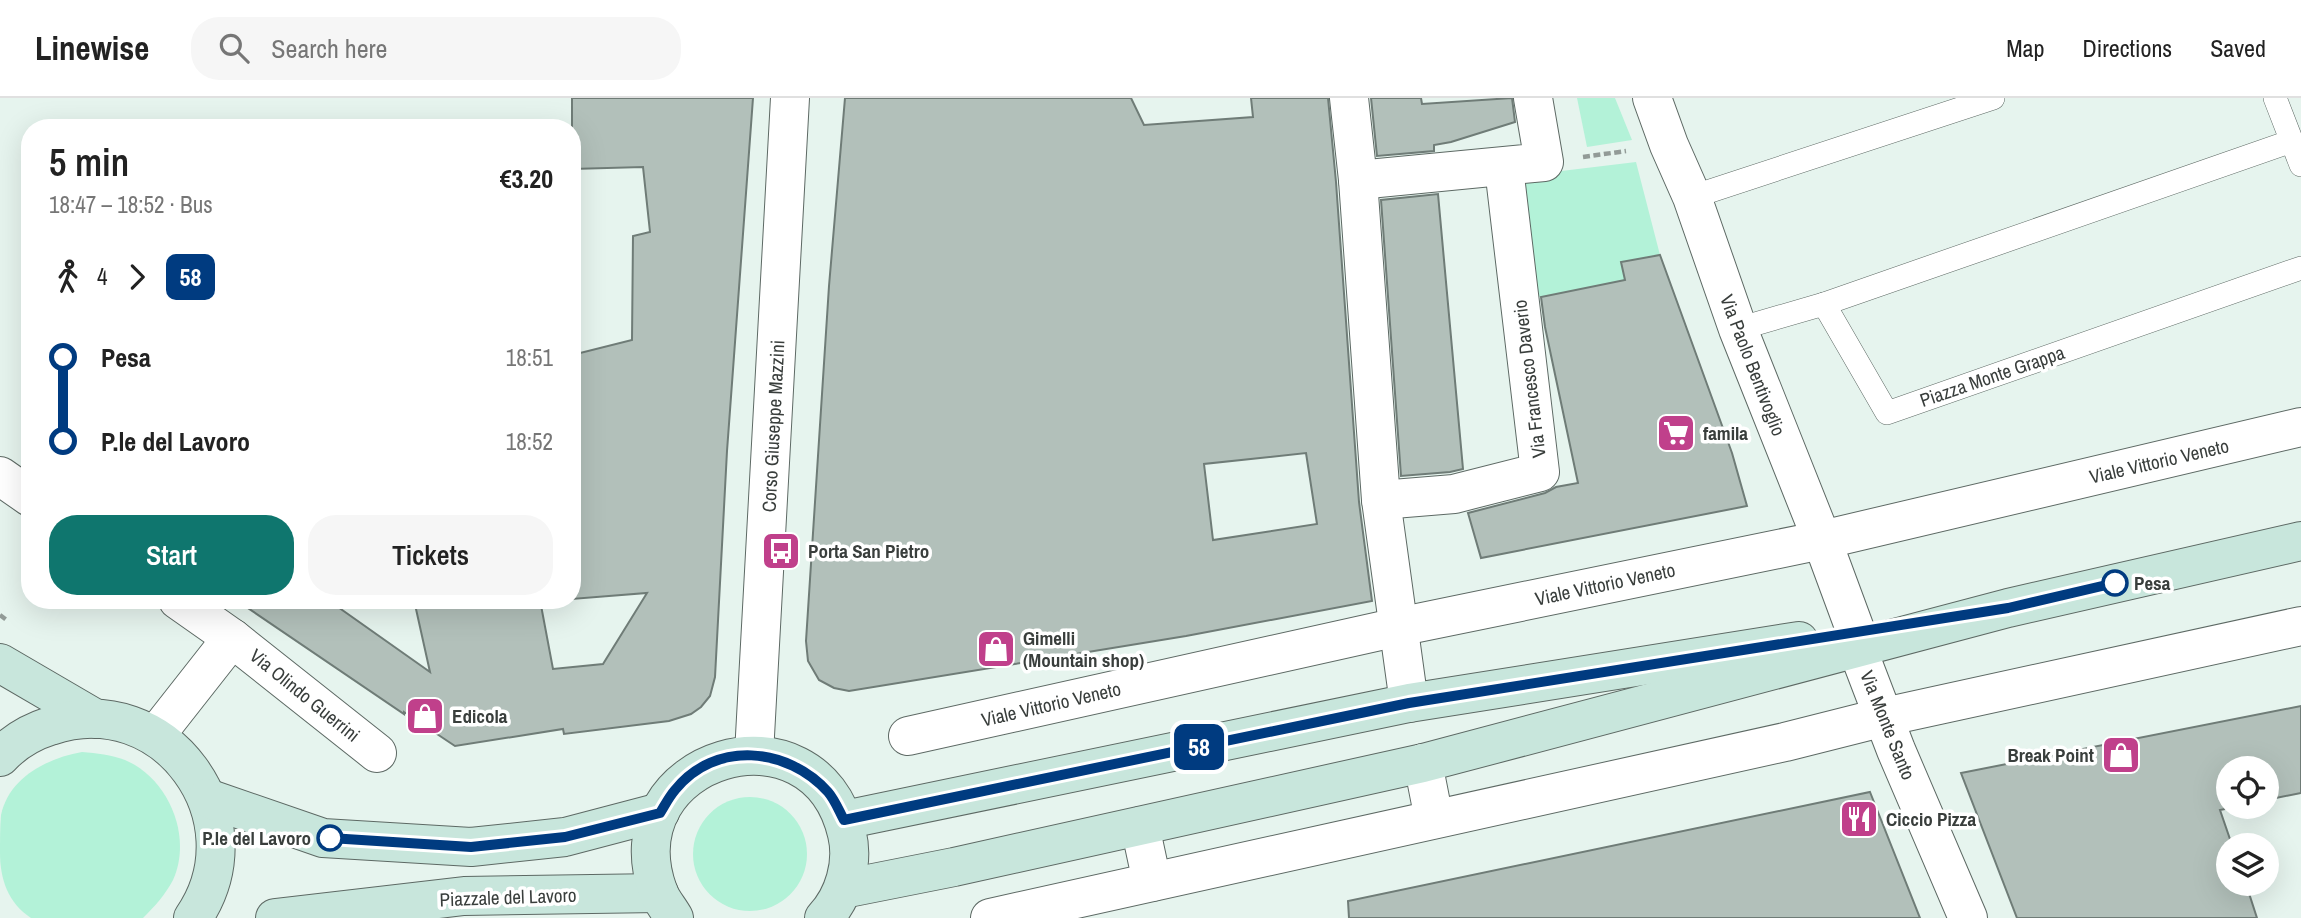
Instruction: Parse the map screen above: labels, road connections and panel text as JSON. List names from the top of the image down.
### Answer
{
  "streets": {
    "main road": ["Piazzale del Lavoro"],
    "street": [
      "Via Paolo Bentivoglio",
      "Via Francesco Daverio",
      "Corso Giuseppe Mazzini",
      "Viale Vittorio Veneto",
      "Via Olindo Guerrini",
      "Via Monte Santo"
    ],
    "lane": ["Piazza Monte Grappa"]
  },
  "crossings": [
    ["Via Paolo Bentivoglio", "Viale Vittorio Veneto"],
    ["Via Paolo Bentivoglio", "Via Monte Santo"],
    ["Corso Giuseppe Mazzini", "Piazzale del Lavoro"]
  ],
  "places": {
    "supermarket": ["famila"],
    "bus stop": ["Porta San Pietro"],
    "other": ["Pesa", "P.le del Lavoro"],
    "shop": ["Gimelli (Mountain shop)", "Edicola", "Break Point"],
    "restaurant": ["Ciccio Pizza"]
  },
  "lines": ["bus line 58"],
  "page": {
    "header": "Linewise",
    "search": "Search here",
    "nav": ["Map", "Directions", "Saved"],
    "on_map": "58",
    "heading": ["5 min", "18:47 – 18:52 · Bus", "€3.20"],
    "legs": ["4", "58"],
    "list": [
      {
        "name": "Pesa",
        "value": "18:51"
      },
      {
        "name": "P.le del Lavoro",
        "value": "18:52"
      }
    ],
    "buttons": ["Start", "Tickets"]
  }
}
